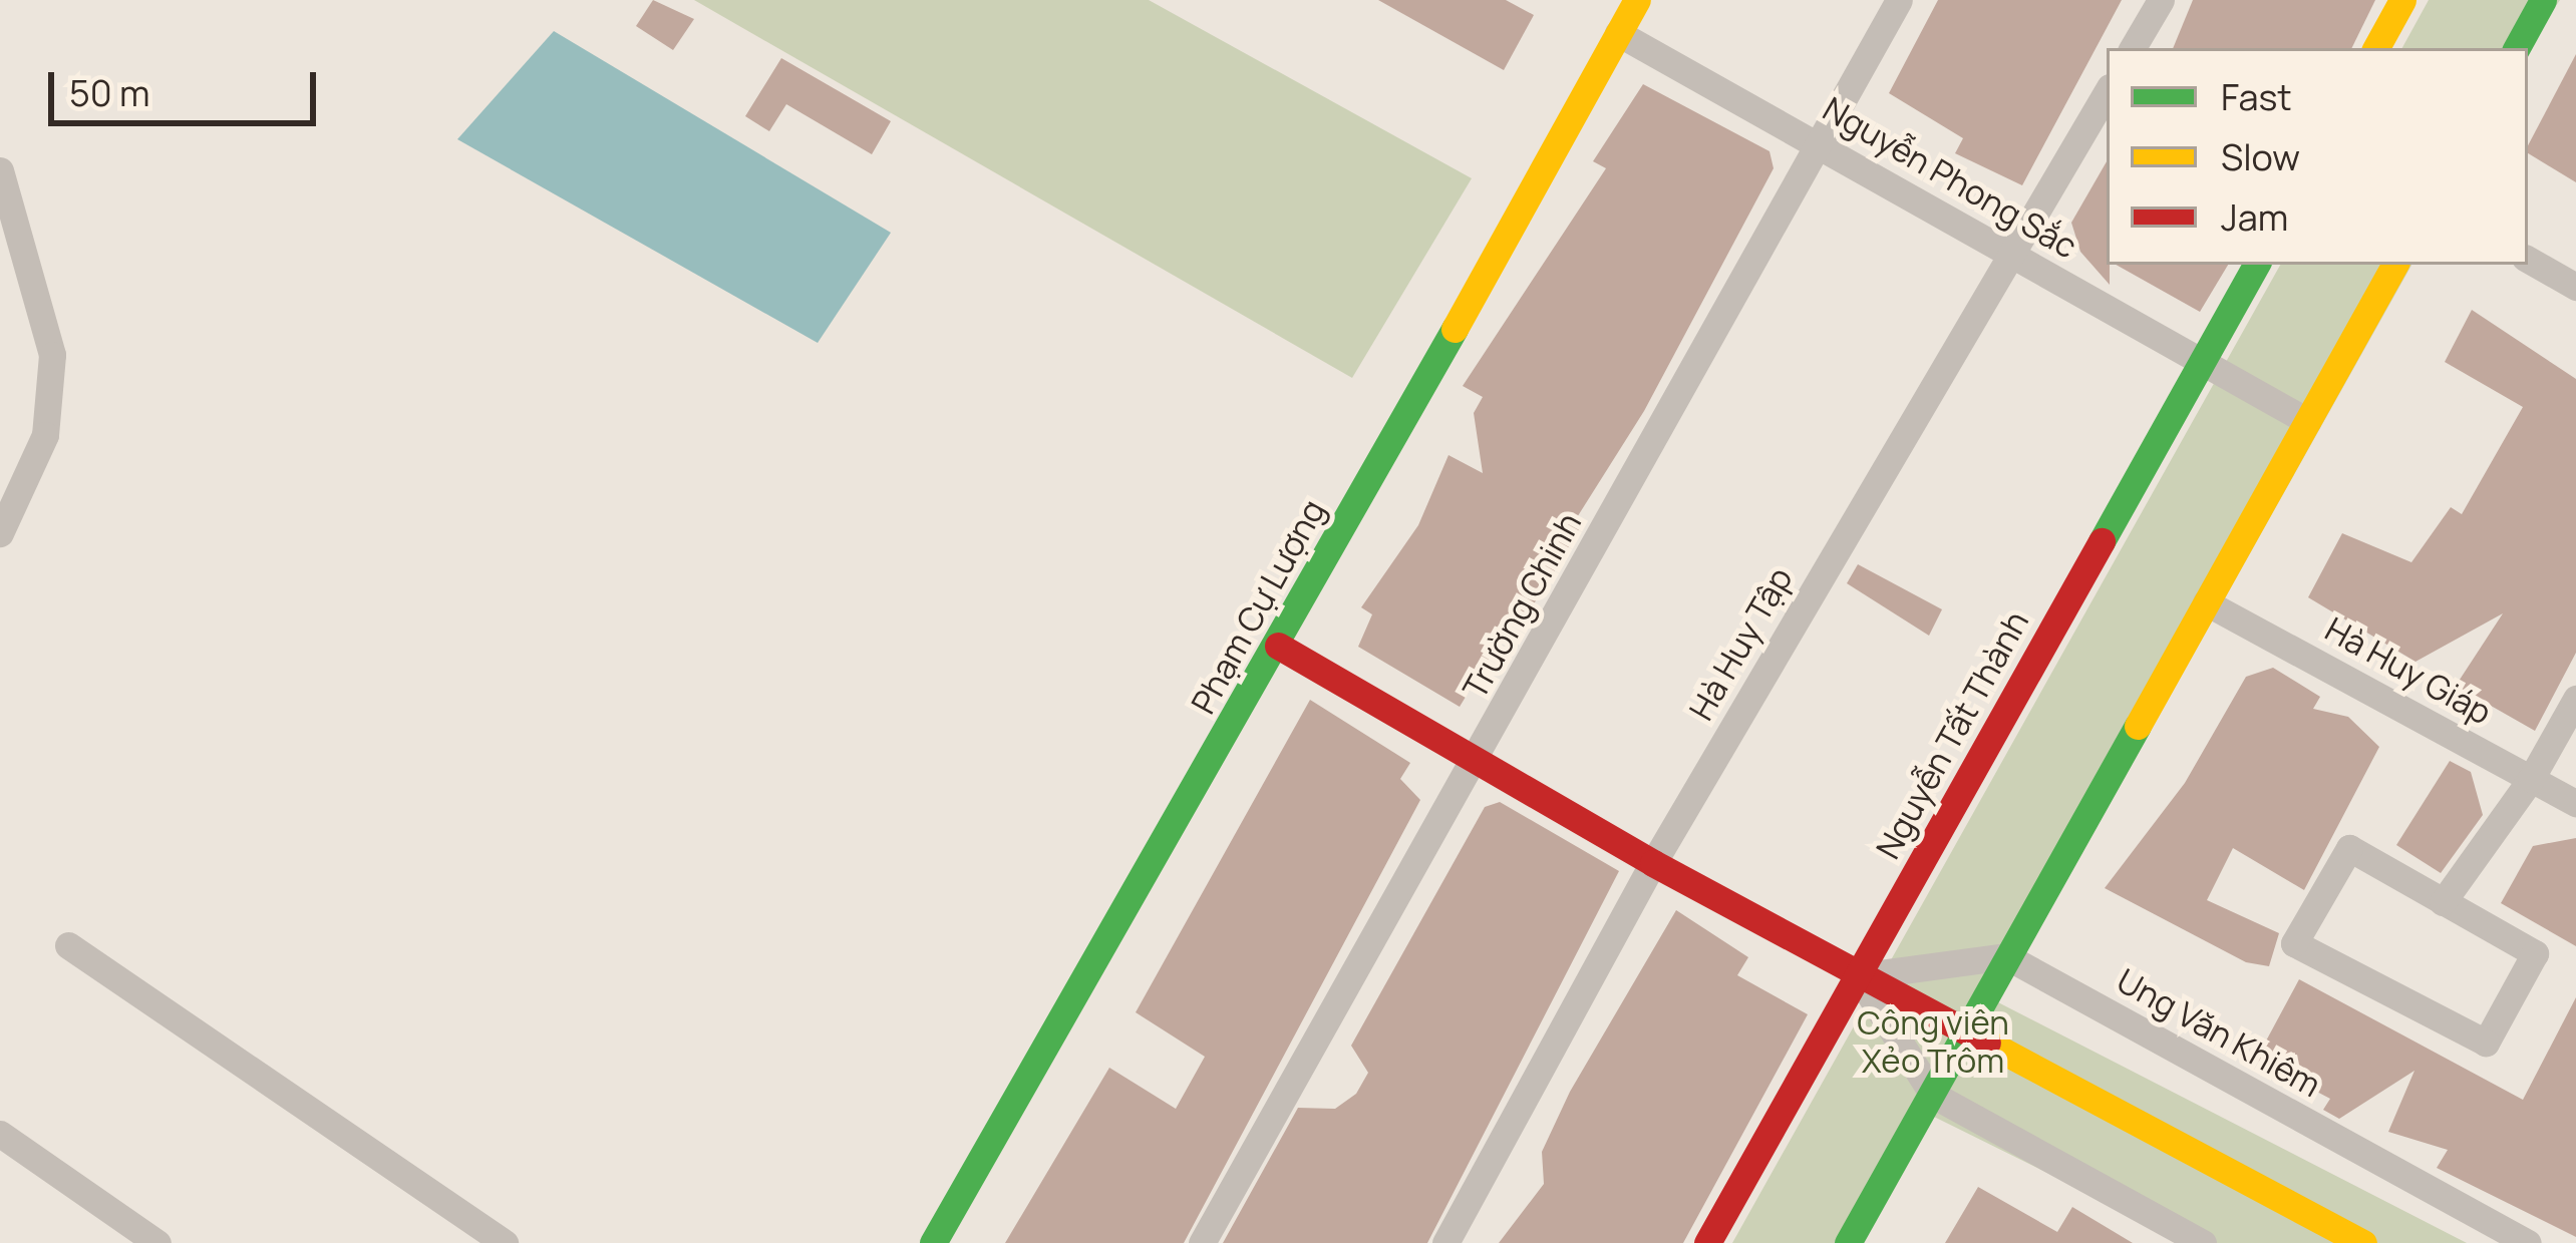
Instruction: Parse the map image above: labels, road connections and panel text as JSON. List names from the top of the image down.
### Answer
{
  "streets": {
    "street": [
      "Nguyễn Phong Sắc",
      "Trường Chinh",
      "Phạm Cự Lượng",
      "Hà Huy Tập",
      "Hà Huy Giáp",
      "Nguyễn Tất Thành",
      "Ung Văn Khiêm"
    ]
  },
  "crossings": [
    ["Nguyễn Phong Sắc", "Trường Chinh"],
    ["Nguyễn Phong Sắc", "Phạm Cự Lượng"],
    ["Nguyễn Phong Sắc", "Hà Huy Tập"],
    ["Nguyễn Phong Sắc", "Nguyễn Tất Thành"]
  ],
  "parks": ["Công viên Xẻo Trôm"],
  "legend": ["Fast", "Slow", "Jam"],
  "scale_bar": "50 m"
}
